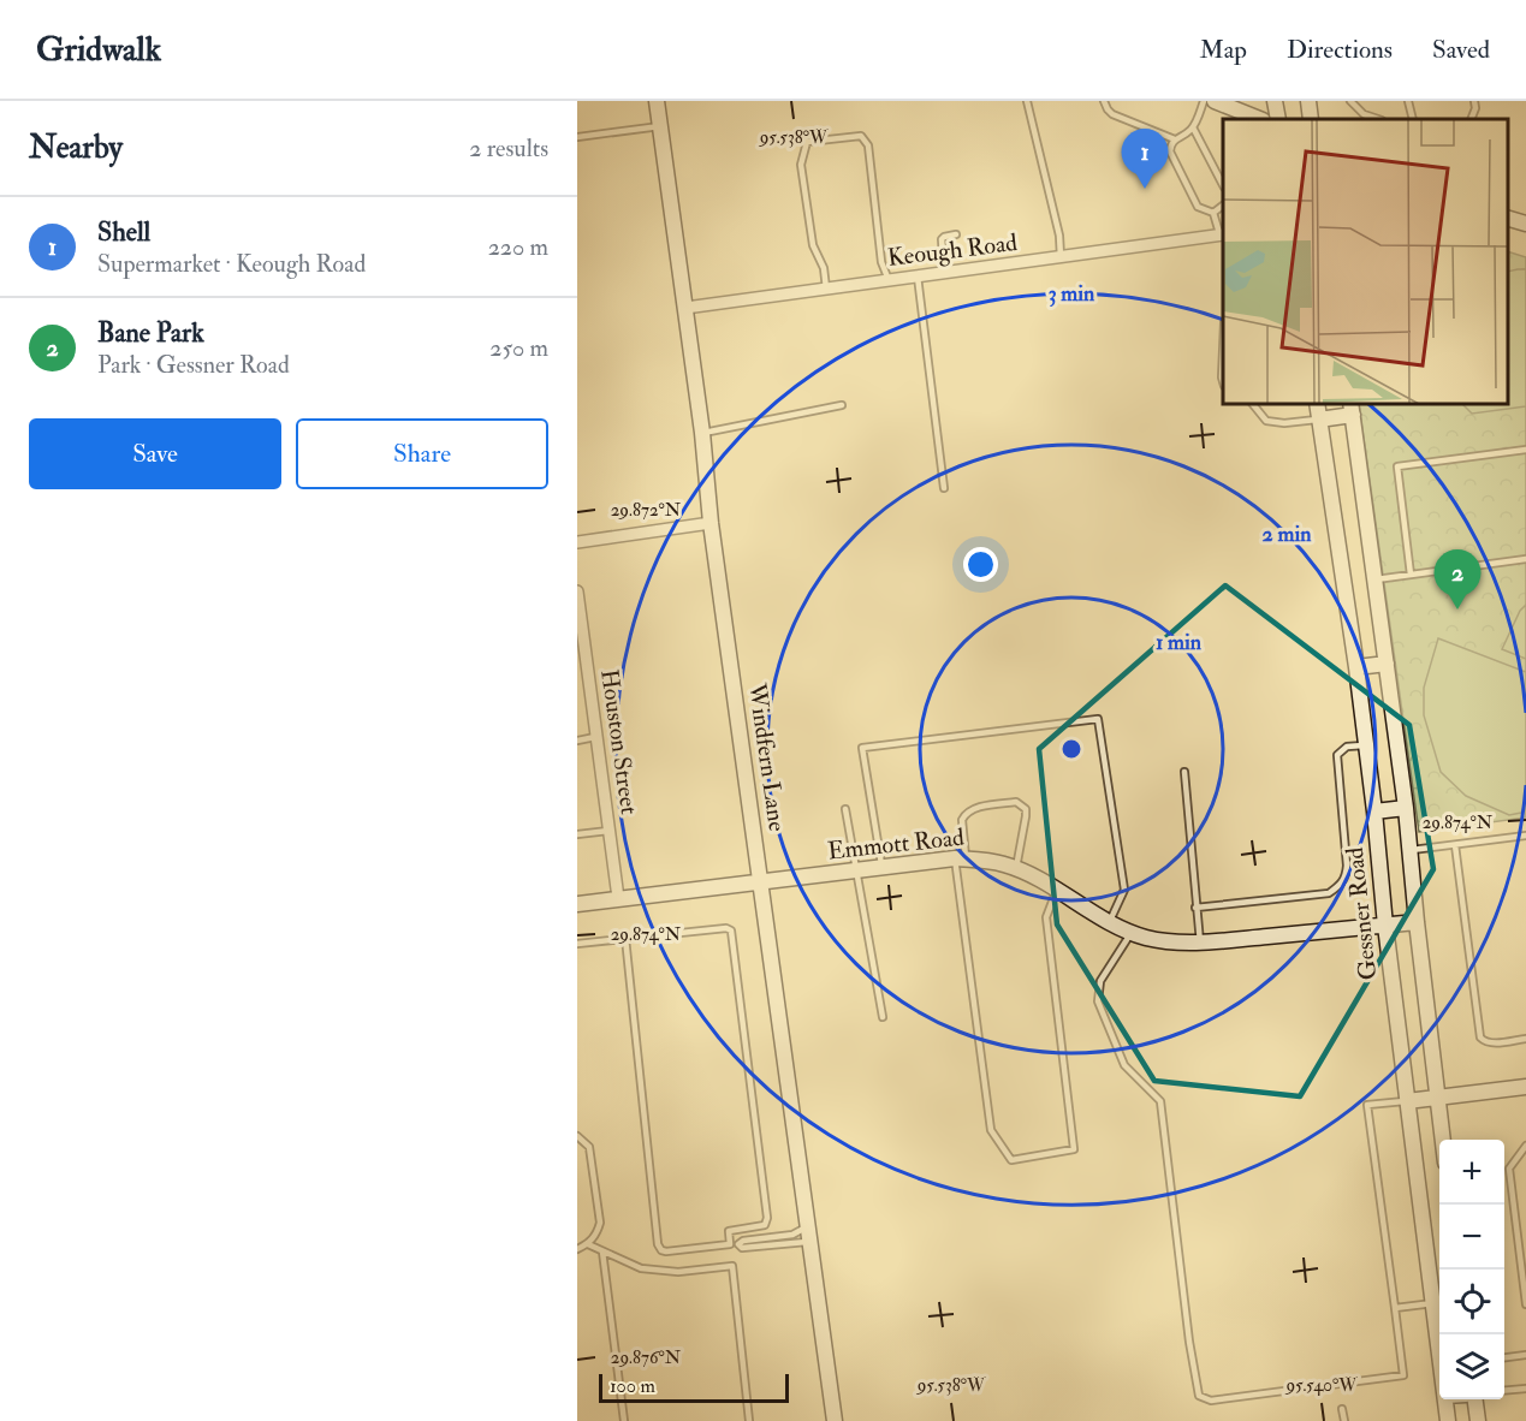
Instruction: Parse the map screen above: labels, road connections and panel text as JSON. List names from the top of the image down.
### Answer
{
  "streets": {
    "street": [
      "Keough Road",
      "Houston Street",
      "Windfern Lane",
      "Emmott Road",
      "Gessner Road"
    ]
  },
  "crossings": [
    ["Keough Road", "Windfern Lane"],
    ["Houston Street", "Emmott Road"],
    ["Windfern Lane", "Emmott Road"],
    ["Emmott Road", "Gessner Road"]
  ],
  "scale_bar": "100 m",
  "page": {
    "header": "Gridwalk",
    "nav": ["Map", "Directions", "Saved"],
    "heading": ["Nearby", "2 results"],
    "pins": ["1", "2"],
    "list": [
      {
        "mark": "1",
        "name": "Shell",
        "note": "Supermarket · Keough Road",
        "value": "220 m"
      },
      {
        "mark": "2",
        "name": "Bane Park",
        "note": "Park · Gessner Road",
        "value": "250 m"
      }
    ],
    "buttons": ["Save", "Share"],
    "map_buttons": ["+", "−"],
    "scale": "100 m"
  },
  "coordinates": [
    "95.538°W",
    "29.872°N",
    "29.874°N",
    "29.876°N",
    "95.540°W"
  ],
  "rings": ["3 min", "2 min", "1 min"]
}
